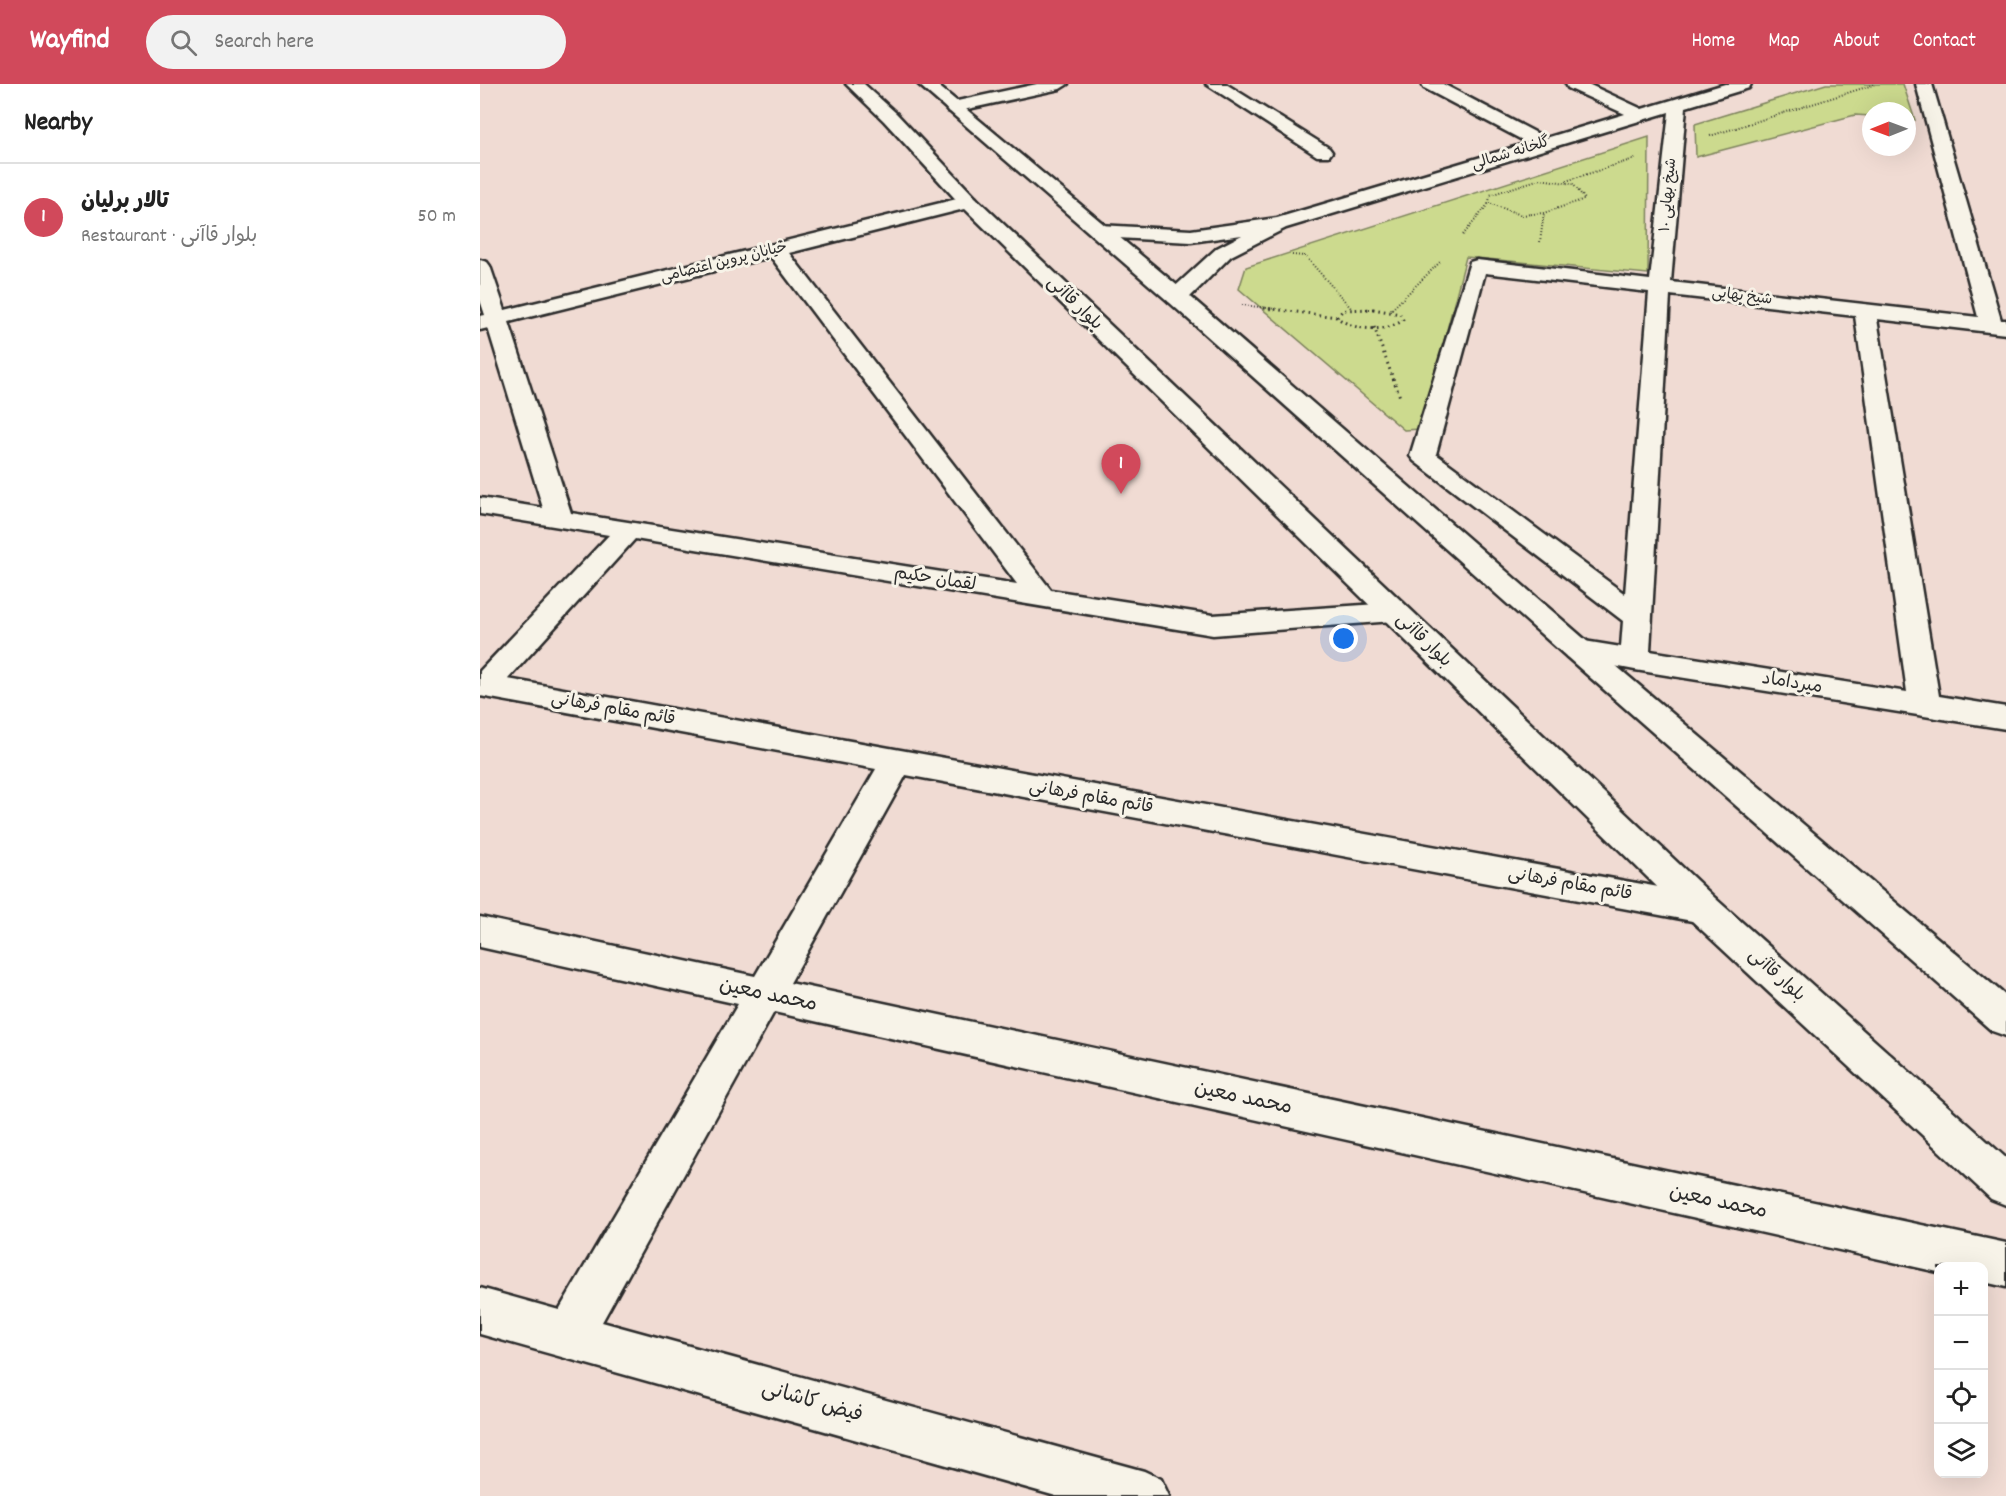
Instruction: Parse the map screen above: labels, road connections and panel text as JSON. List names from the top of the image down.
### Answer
{
  "streets": {
    "street": [
      "گلخانه شمالی",
      "شیخ بهایی ۱۰",
      "خیابان پروین اعتصامی",
      "شیخ بهایی",
      "بلوار قاآنی",
      "لقمان حکیم",
      "میرداماد",
      "قائم مقام فرهانی",
      "محمد معین",
      "فیض کاشانی"
    ]
  },
  "crossings": [
    ["گلخانه شمالی", "شیخ بهایی ۱۰"],
    ["شیخ بهایی ۱۰", "شیخ بهایی"],
    ["شیخ بهایی ۱۰", "میرداماد"],
    ["خیابان پروین اعتصامی", "بلوار قاآنی"],
    ["بلوار قاآنی", "لقمان حکیم"],
    ["بلوار قاآنی", "قائم مقام فرهانی"]
  ],
  "north": "left",
  "page": {
    "header": "Wayfind",
    "search": "Search here",
    "nav": [
      "Home",
      "Map",
      "About",
      "Contact"
    ],
    "heading": "Nearby",
    "list": [
      {
        "mark": "1",
        "name": "تالار برلیان",
        "note": "Restaurant · بلوار قاآنی",
        "value": "50 m"
      }
    ],
    "pins": "1",
    "map_buttons": ["+", "−"]
  }
}
